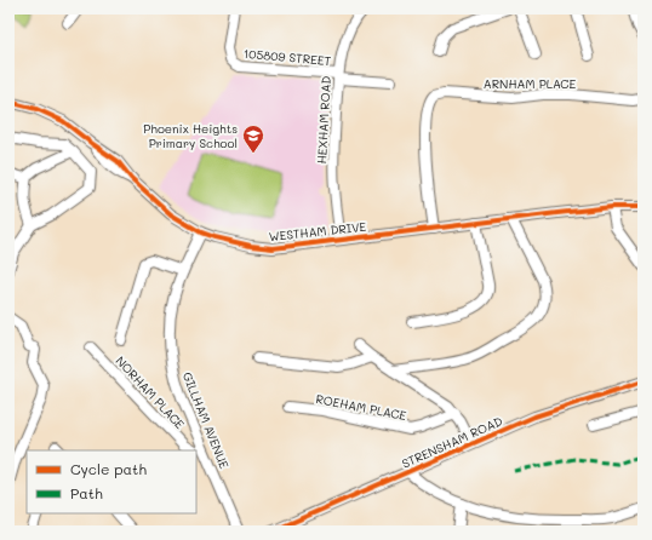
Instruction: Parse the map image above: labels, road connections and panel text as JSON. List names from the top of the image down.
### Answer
{
  "streets": {
    "street": [
      "105809 STREET",
      "ARNHAM PLACE",
      "HEXHAM ROAD",
      "WESTHAM DRIVE",
      "NORHAM PLACE",
      "ROEHAM PLACE",
      "GILLHAM AVENUE",
      "STRENSHAM ROAD"
    ]
  },
  "crossings": [
    ["105809 STREET", "HEXHAM ROAD"],
    ["ARNHAM PLACE", "WESTHAM DRIVE"],
    ["HEXHAM ROAD", "WESTHAM DRIVE"],
    ["WESTHAM DRIVE", "GILLHAM AVENUE"],
    ["NORHAM PLACE", "GILLHAM AVENUE"]
  ],
  "places": {
    "school or university": ["Phoenix Heights Primary School"]
  },
  "legend": ["Cycle path", "Path"]
}
